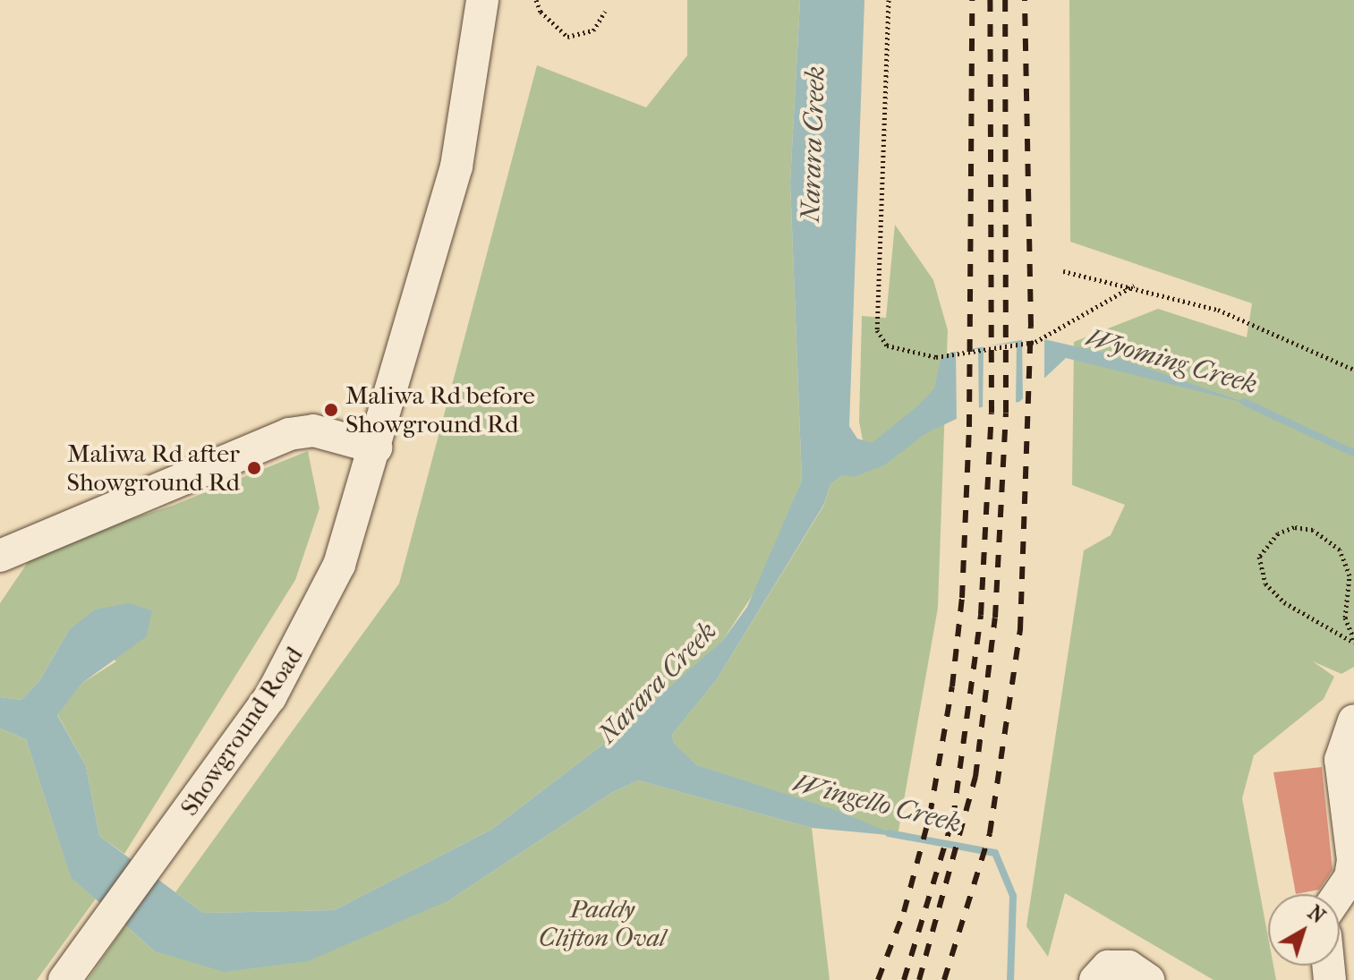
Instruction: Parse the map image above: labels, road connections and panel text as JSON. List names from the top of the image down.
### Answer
{
  "streets": {
    "street": ["Showground Road"]
  },
  "water": ["Narara Creek", "Wyoming Creek", "Wingello Creek"],
  "parks": ["Paddy Clifton Oval"],
  "places": ["Maliwa Rd before Showground Rd", "Maliwa Rd after Showground Rd"],
  "north": "top right"
}
